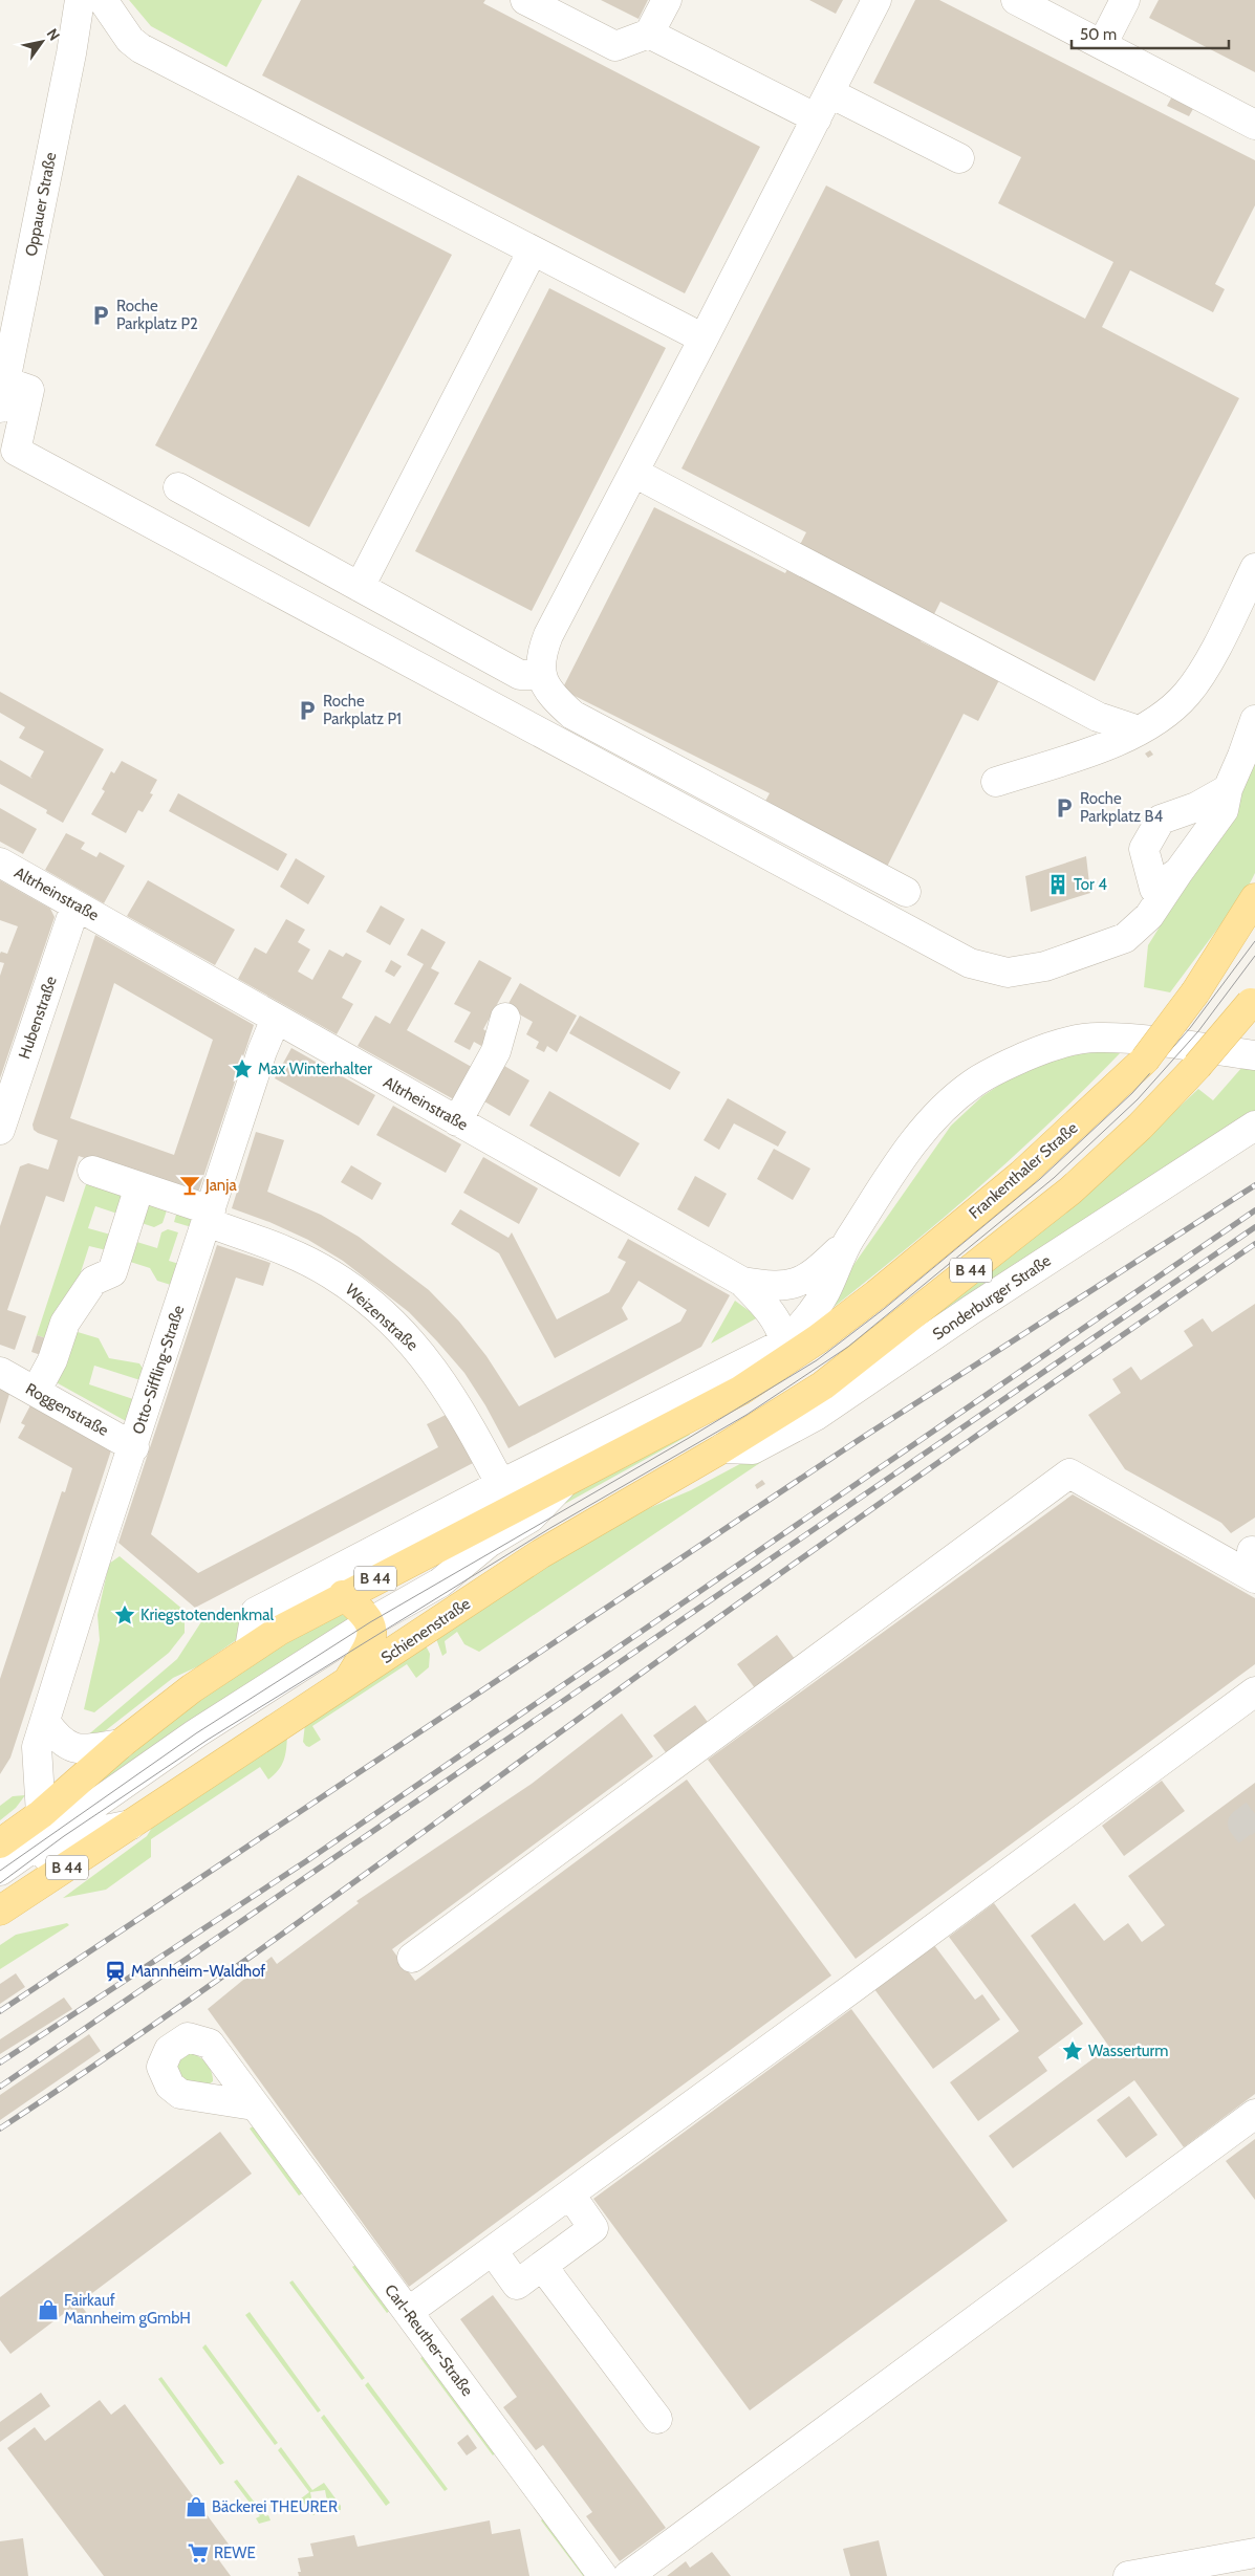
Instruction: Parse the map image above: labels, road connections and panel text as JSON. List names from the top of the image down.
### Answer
{
  "streets": {
    "main road": ["Frankenthaler Straße", "B 44", "Schienenstraße"],
    "street": [
      "Oppauer Straße",
      "Altrheinstraße",
      "Hubenstraße",
      "Sonderburger Straße",
      "Weizenstraße",
      "Otto-Siffling-Straße",
      "Roggenstraße",
      "Carl-Reuther-Straße"
    ]
  },
  "crossings": [
    ["Altrheinstraße", "Hubenstraße"],
    ["Altrheinstraße", "Otto-Siffling-Straße"],
    ["Frankenthaler Straße", "B 44"],
    ["B 44", "Sonderburger Straße"],
    ["B 44", "Weizenstraße"],
    ["B 44", "Otto-Siffling-Straße"],
    ["B 44", "Schienenstraße"],
    ["Sonderburger Straße", "Schienenstraße"],
    ["Weizenstraße", "Otto-Siffling-Straße"],
    ["Otto-Siffling-Straße", "Roggenstraße"]
  ],
  "places": {
    "parking": ["Roche Parkplatz P2", "Roche Parkplatz P1", "Roche Parkplatz B4"],
    "building": ["Tor 4"],
    "place": ["Max Winterhalter", "Kriegstotendenkmal", "Wasserturm"],
    "bar": ["Janja"],
    "station": ["Mannheim-Waldhof"],
    "shop": ["Fairkauf Mannheim gGmbH", "Bäckerei THEURER"],
    "supermarket": ["REWE"]
  },
  "scale_bar": "50 m",
  "north": "top right"
}
